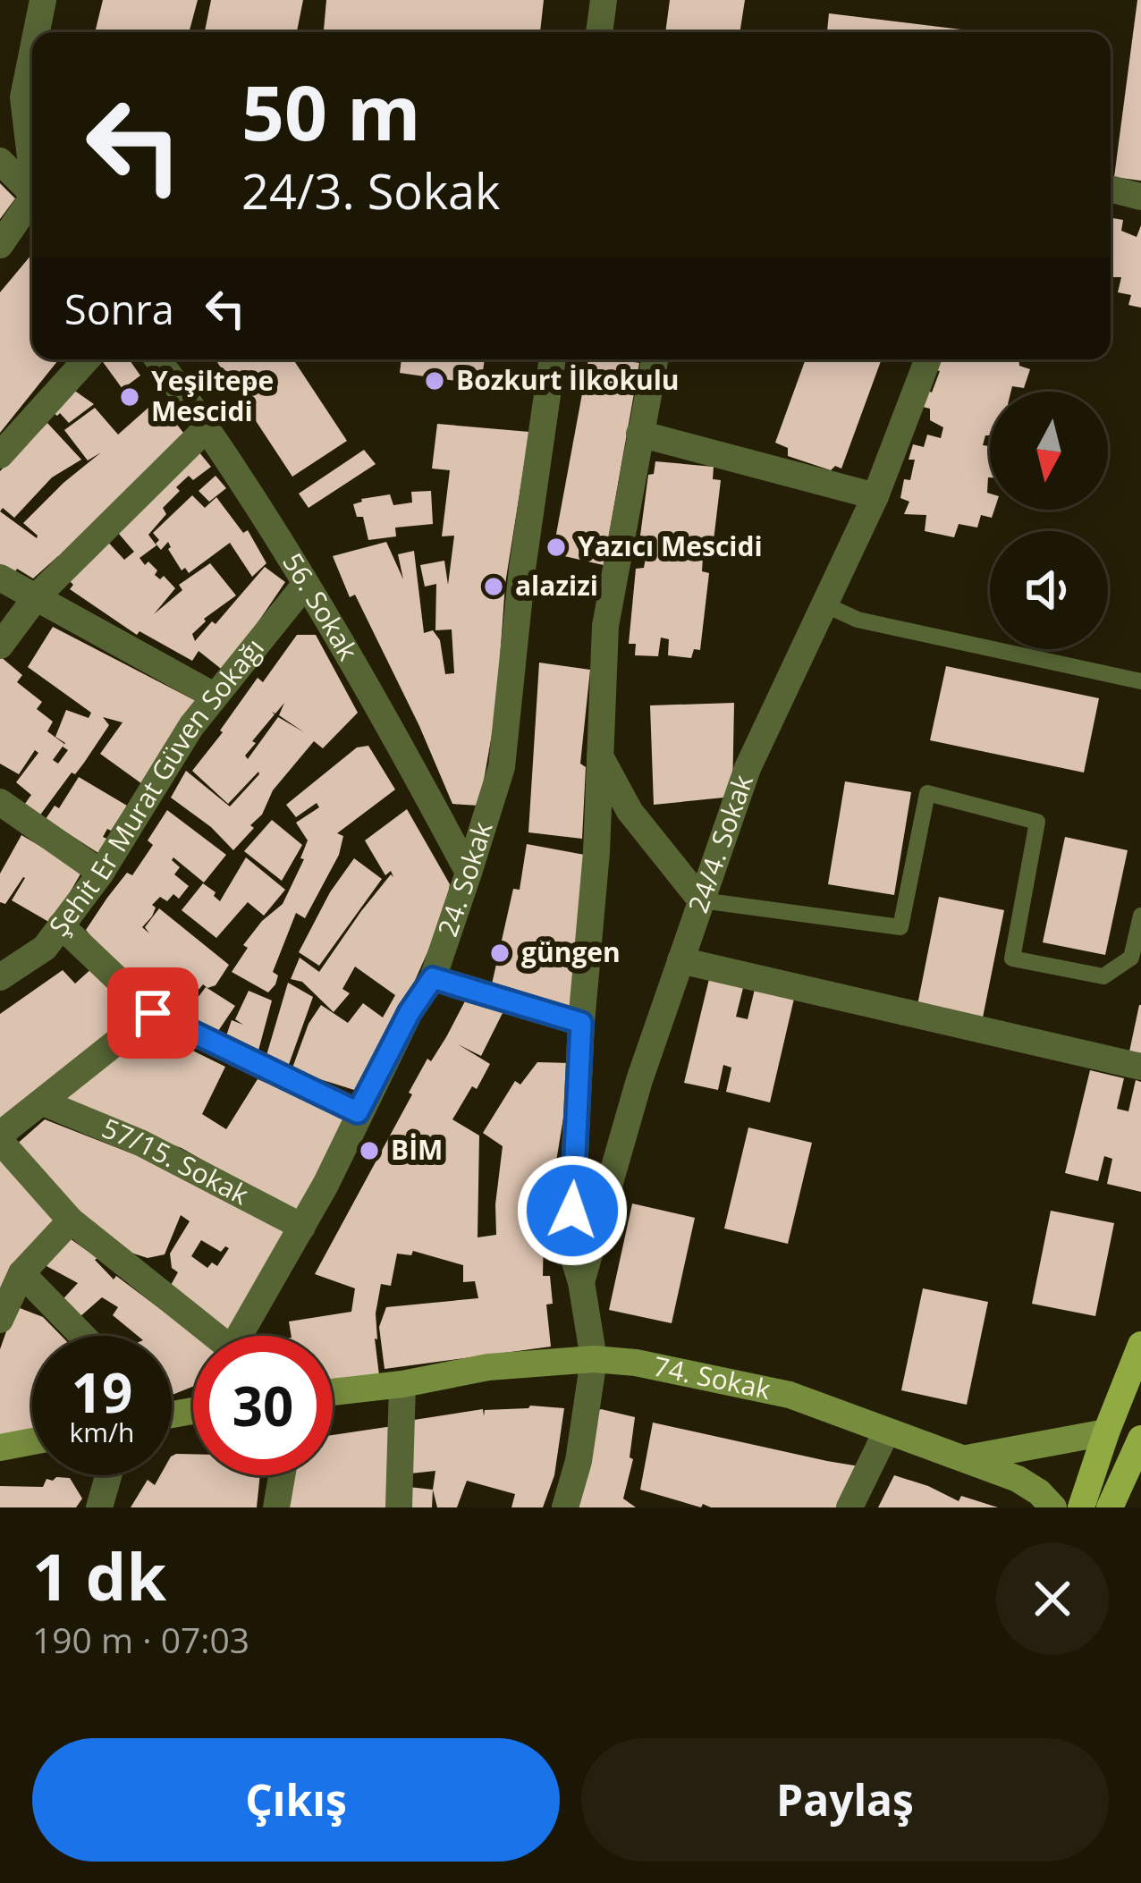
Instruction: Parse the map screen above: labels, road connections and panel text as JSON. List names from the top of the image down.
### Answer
{
  "streets": {
    "main road": ["74. Sokak"],
    "street": [
      "56. Sokak",
      "Şehit Er Murat Güven Sokağı",
      "24/4. Sokak",
      "24. Sokak",
      "57/15. Sokak"
    ]
  },
  "crossings": [
    ["56. Sokak", "Şehit Er Murat Güven Sokağı"],
    ["56. Sokak", "24. Sokak"],
    ["24/4. Sokak", "74. Sokak"],
    ["24. Sokak", "57/15. Sokak"]
  ],
  "places": [
    "Bozkurt İlkokulu",
    "Yeşiltepe Mescidi",
    "Yazıcı Mescidi",
    "alazizi",
    "güngen",
    "BİM"
  ],
  "north": "bottom",
  "page": {
    "turn": ["50 m", "24/3. Sokak"],
    "then": "Sonra",
    "speed": "19 km/h",
    "limit": "30",
    "heading": ["1 dk", "190 m · 07:03"],
    "buttons": ["Çıkış", "Paylaş"]
  }
}
